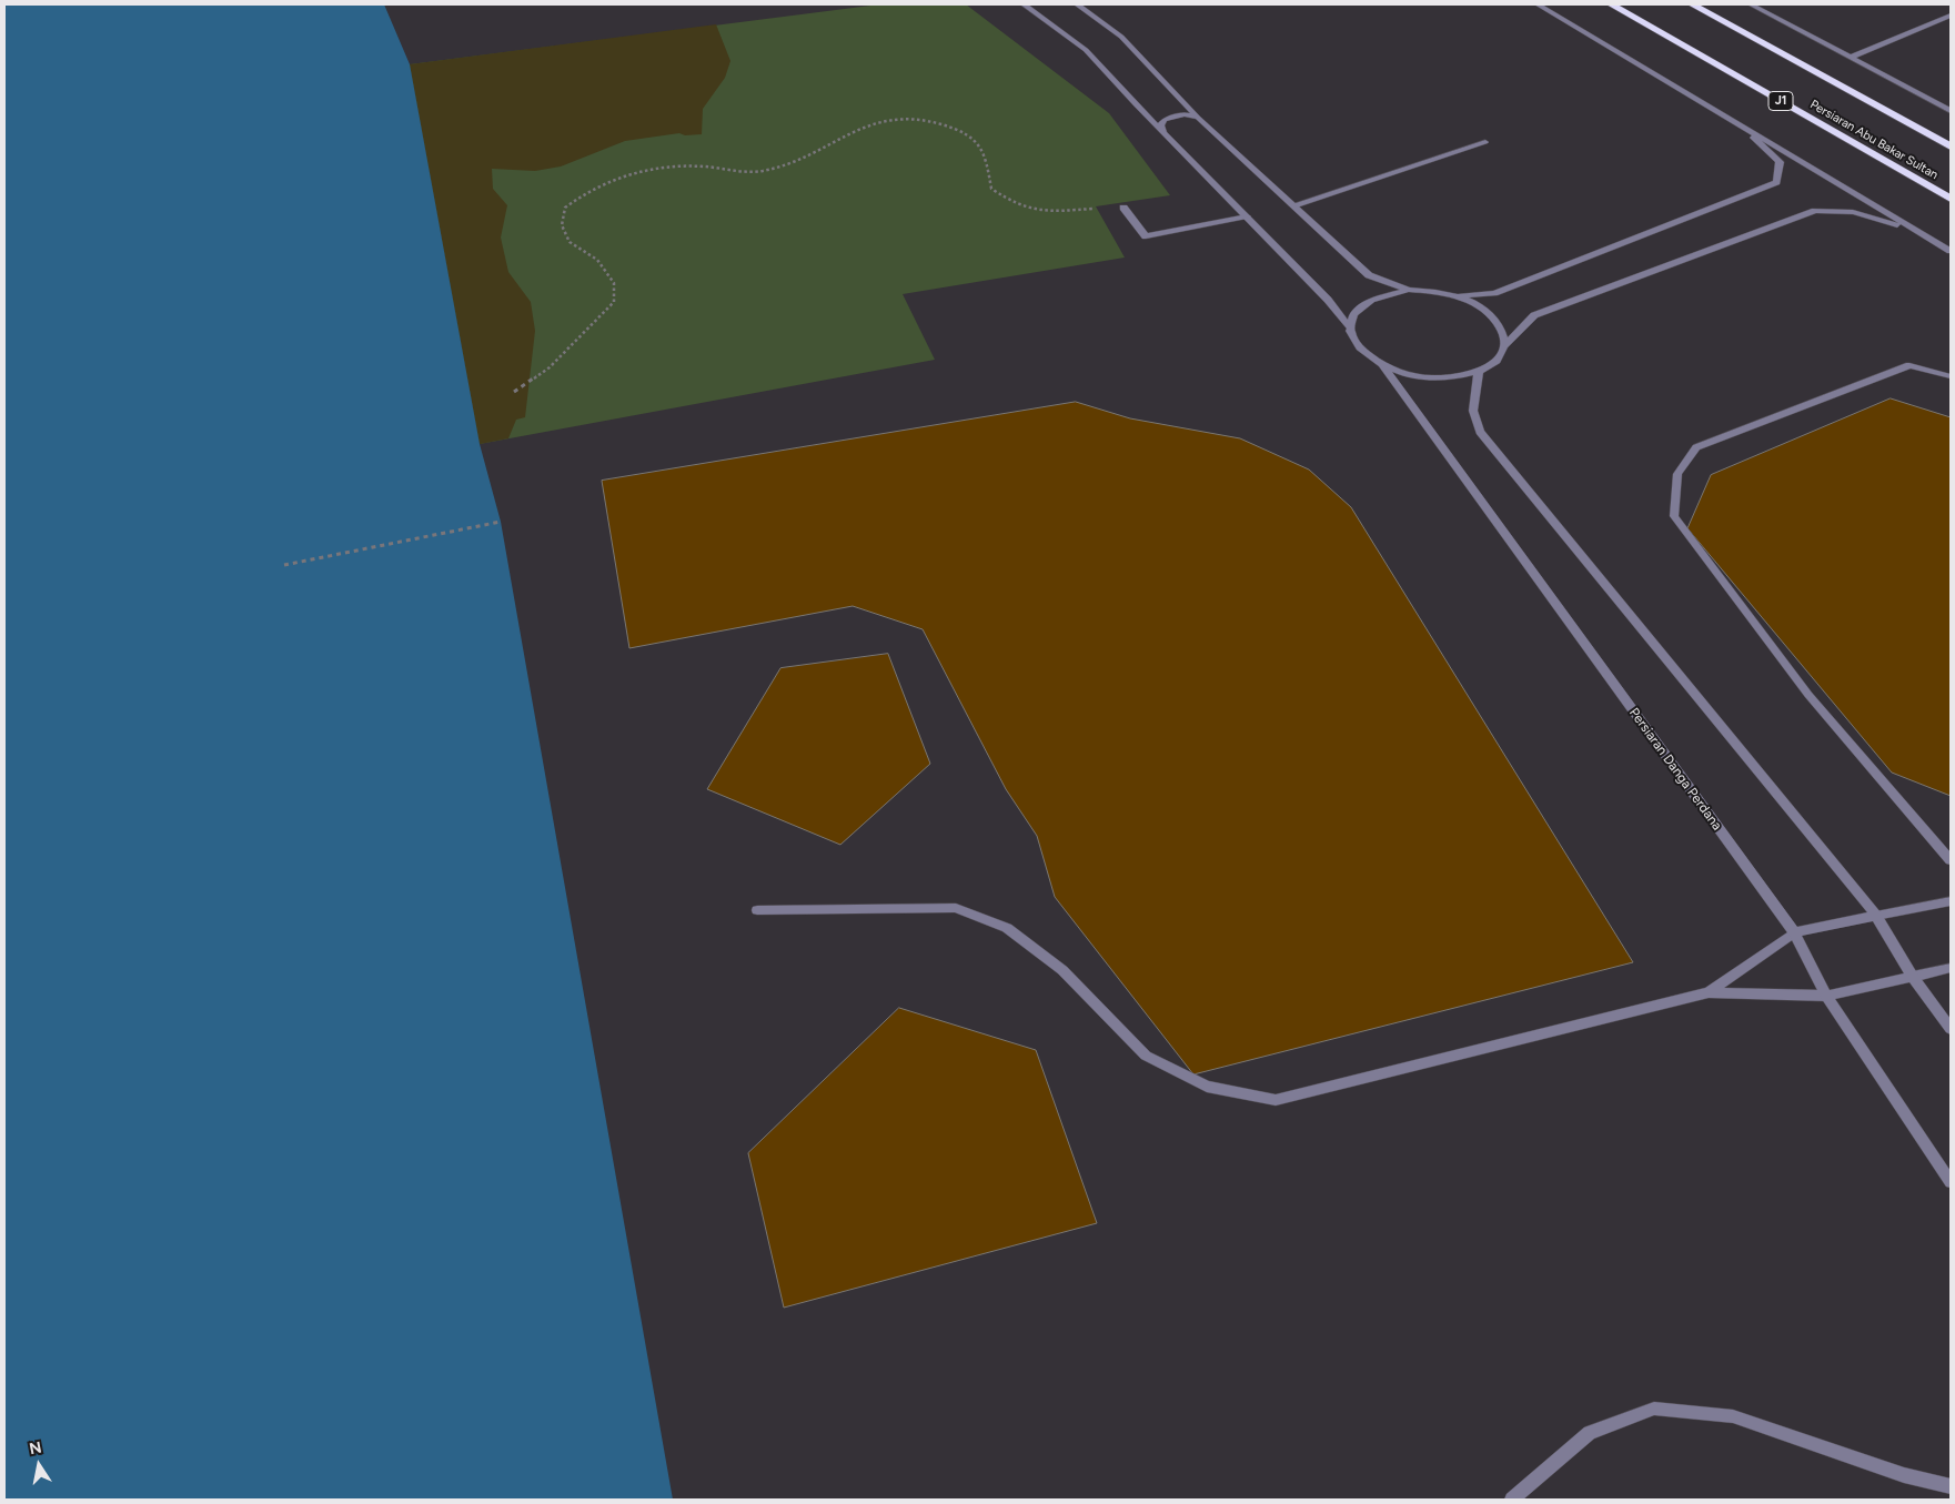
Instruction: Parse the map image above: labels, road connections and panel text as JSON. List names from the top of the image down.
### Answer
{
  "streets": {
    "highway": ["J1", "Persiaran Abu Bakar Sultan"],
    "street": ["Persiaran Danga Perdana"]
  },
  "north": "top"
}
